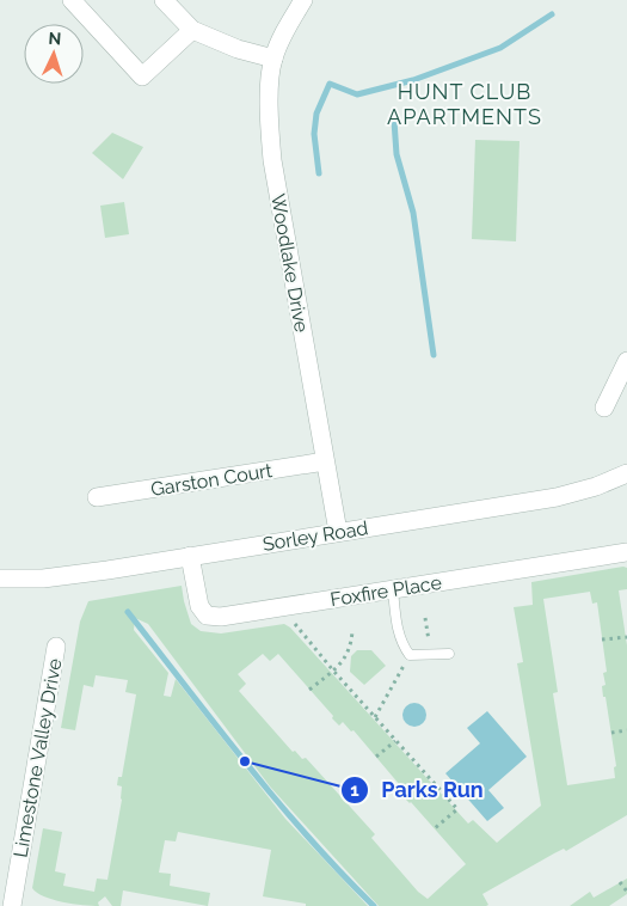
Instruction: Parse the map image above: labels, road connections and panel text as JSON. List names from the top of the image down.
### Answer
{
  "streets": {
    "street": [
      "Woodlake Drive",
      "Garston Court",
      "Sorley Road",
      "Foxfire Place",
      "Limestone Valley Drive"
    ]
  },
  "crossings": [
    ["Woodlake Drive", "Garston Court"],
    ["Woodlake Drive", "Sorley Road"],
    ["Sorley Road", "Foxfire Place"]
  ],
  "districts": ["HUNT CLUB APARTMENTS"],
  "places": ["Parks Run"],
  "north": "top"
}
